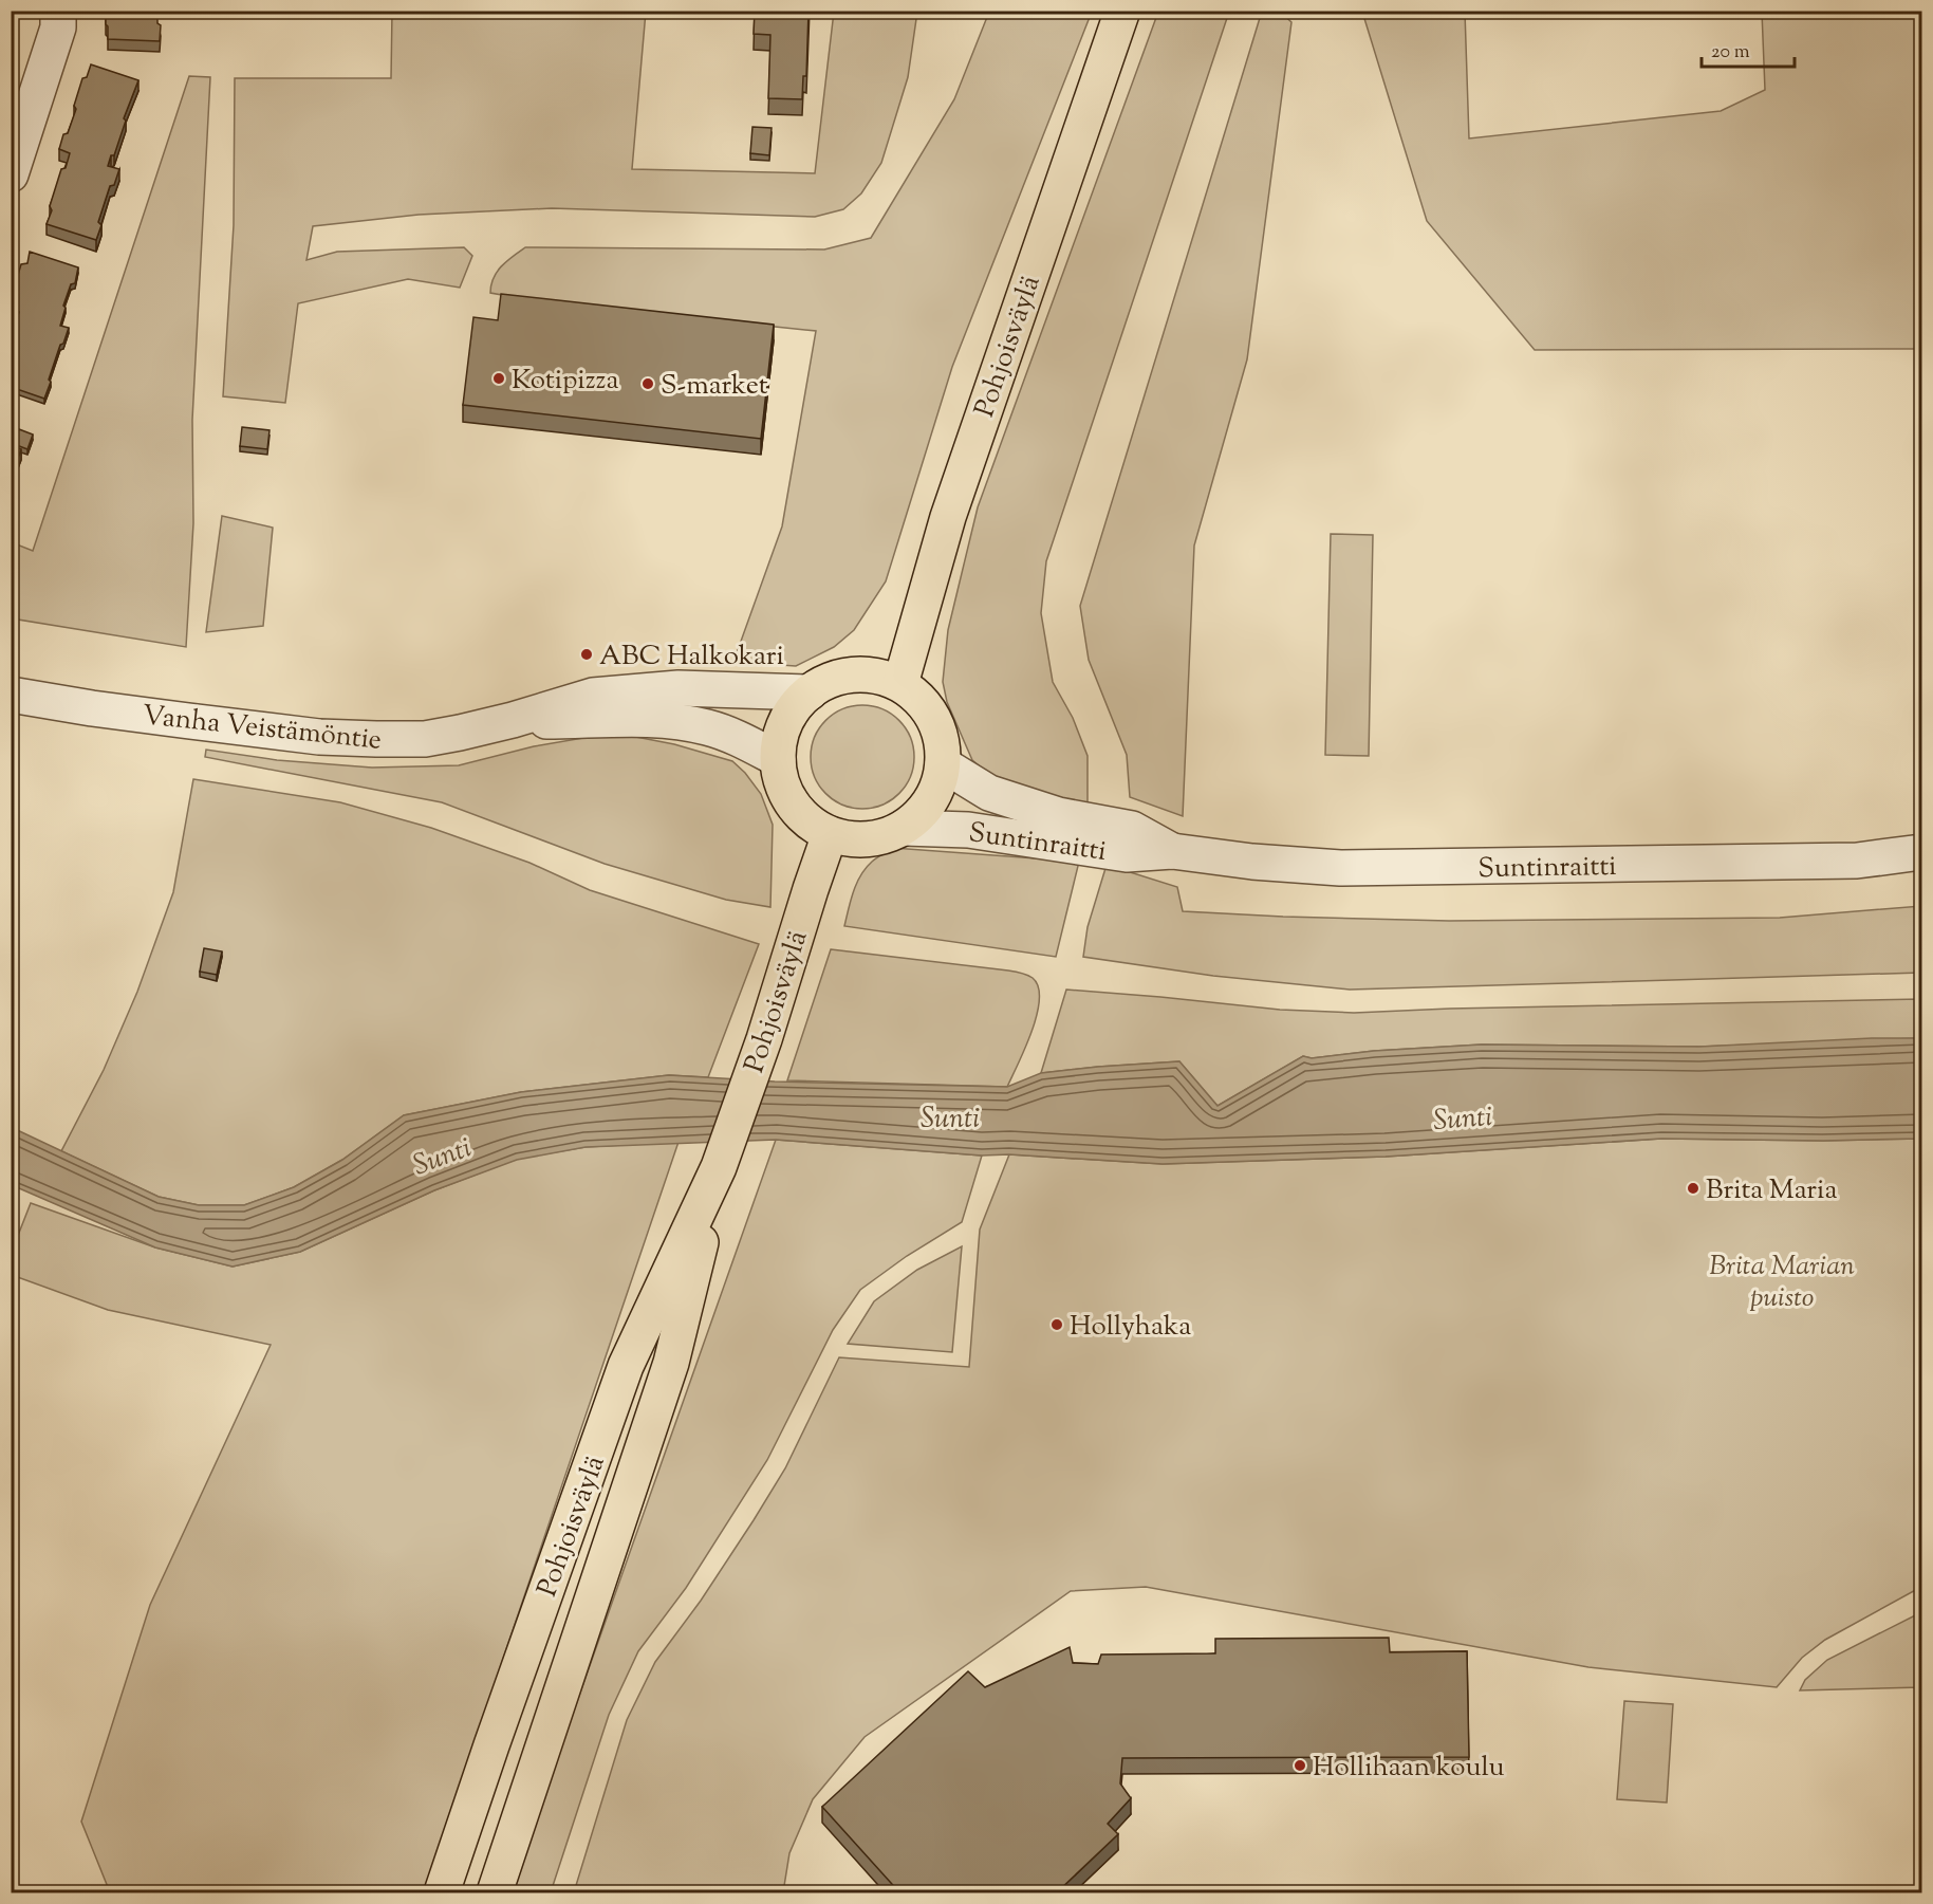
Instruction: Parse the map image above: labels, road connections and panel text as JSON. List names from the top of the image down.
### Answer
{
  "streets": {
    "main road": ["Pohjoisväylä"],
    "street": ["Vanha Veistämöntie", "Suntinraitti"]
  },
  "crossings": [
    ["Pohjoisväylä", "Vanha Veistämöntie"],
    ["Pohjoisväylä", "Suntinraitti"],
    ["Vanha Veistämöntie", "Suntinraitti"]
  ],
  "water": ["Sunti"],
  "parks": ["Brita Marian puisto"],
  "places": [
    "Kotipizza",
    "S-market",
    "ABC Halkokari",
    "Brita Maria",
    "Hollyhaka",
    "Hollihaan koulu"
  ],
  "scale_bar": "20 m"
}
